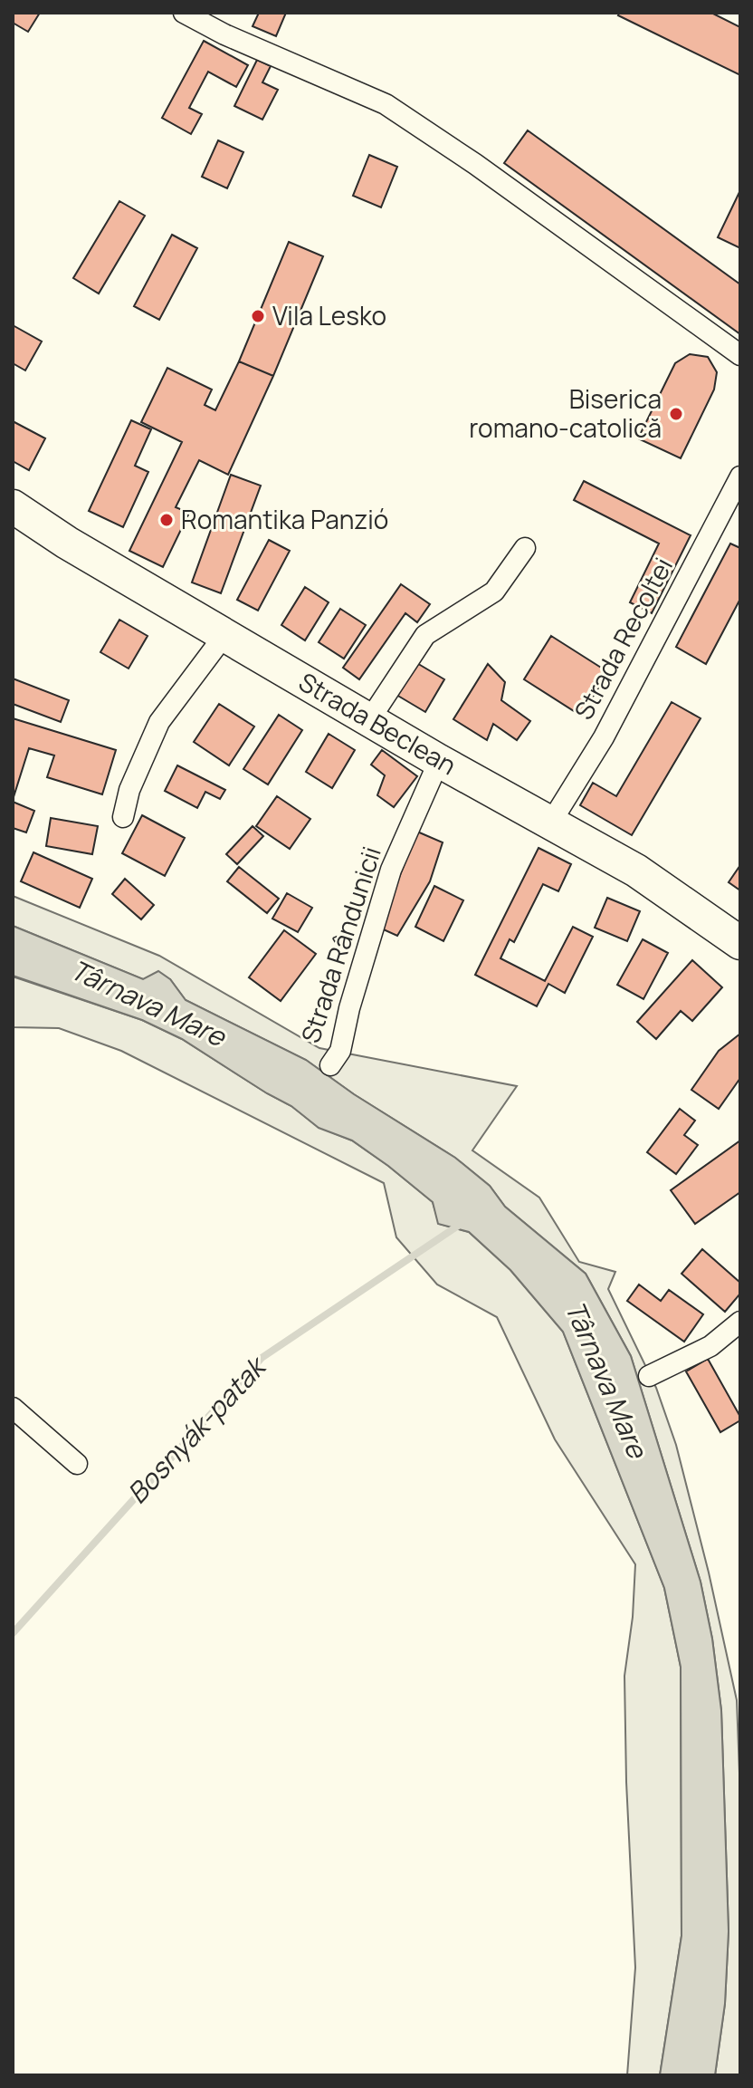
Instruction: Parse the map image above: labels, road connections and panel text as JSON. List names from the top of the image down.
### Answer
{
  "streets": {
    "main road": ["Strada Beclean"],
    "street": ["Strada Recoltei", "Strada Rândunicii"]
  },
  "crossings": [
    ["Strada Recoltei", "Strada Beclean"],
    ["Strada Beclean", "Strada Rândunicii"]
  ],
  "water": ["Târnava Mare", "Bosnyák-patak"],
  "places": ["Vila Lesko", "Biserica romano-catolică", "Romantika Panzió"]
}
